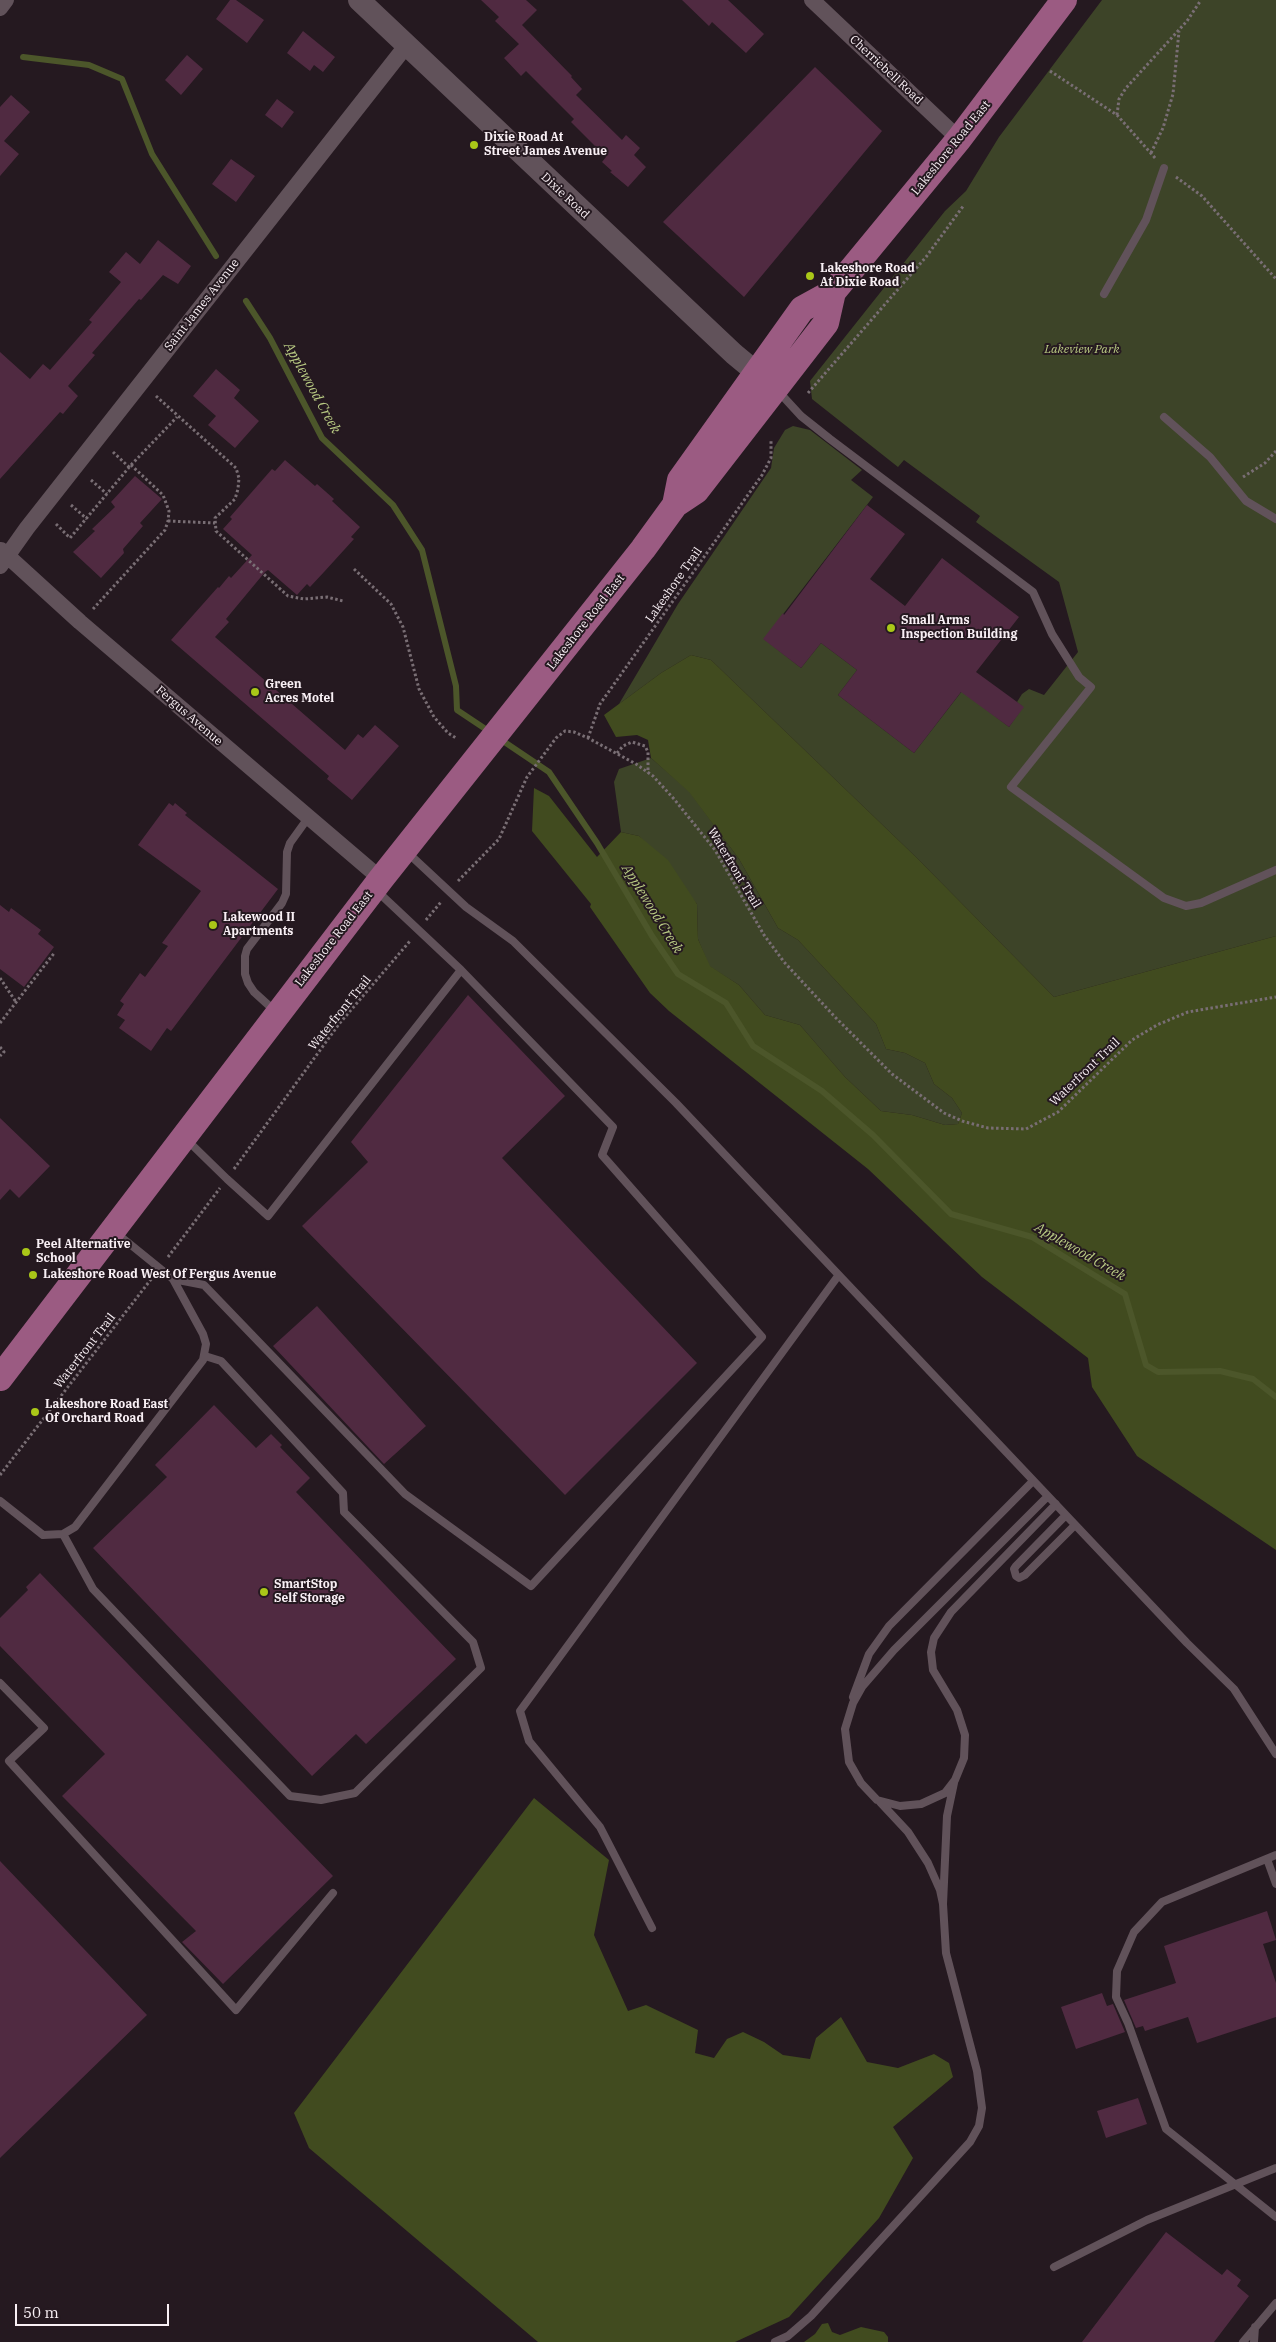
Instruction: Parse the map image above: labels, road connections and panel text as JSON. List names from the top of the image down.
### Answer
{
  "streets": {
    "main road": ["Lakeshore Road East", "Dixie Road"],
    "street": ["Cherriebell Road", "Saint James Avenue", "Fergus Avenue"],
    "path": ["Lakeshore Trail", "Waterfront Trail"]
  },
  "crossings": [
    ["Cherriebell Road", "Lakeshore Road East"],
    ["Lakeshore Road East", "Dixie Road"],
    ["Lakeshore Road East", "Fergus Avenue"],
    ["Dixie Road", "Saint James Avenue"],
    ["Saint James Avenue", "Fergus Avenue"],
    ["Lakeshore Trail", "Waterfront Trail"]
  ],
  "water": ["Applewood Creek"],
  "parks": ["Lakeview Park"],
  "places": [
    "Dixie Road At Street James Avenue",
    "Lakeshore Road At Dixie Road",
    "Small Arms Inspection Building",
    "Green Acres Motel",
    "Lakewood II Apartments",
    "Peel Alternative School",
    "Lakeshore Road West Of Fergus Avenue",
    "Lakeshore Road East Of Orchard Road",
    "SmartStop Self Storage"
  ],
  "scale_bar": "50 m"
}
